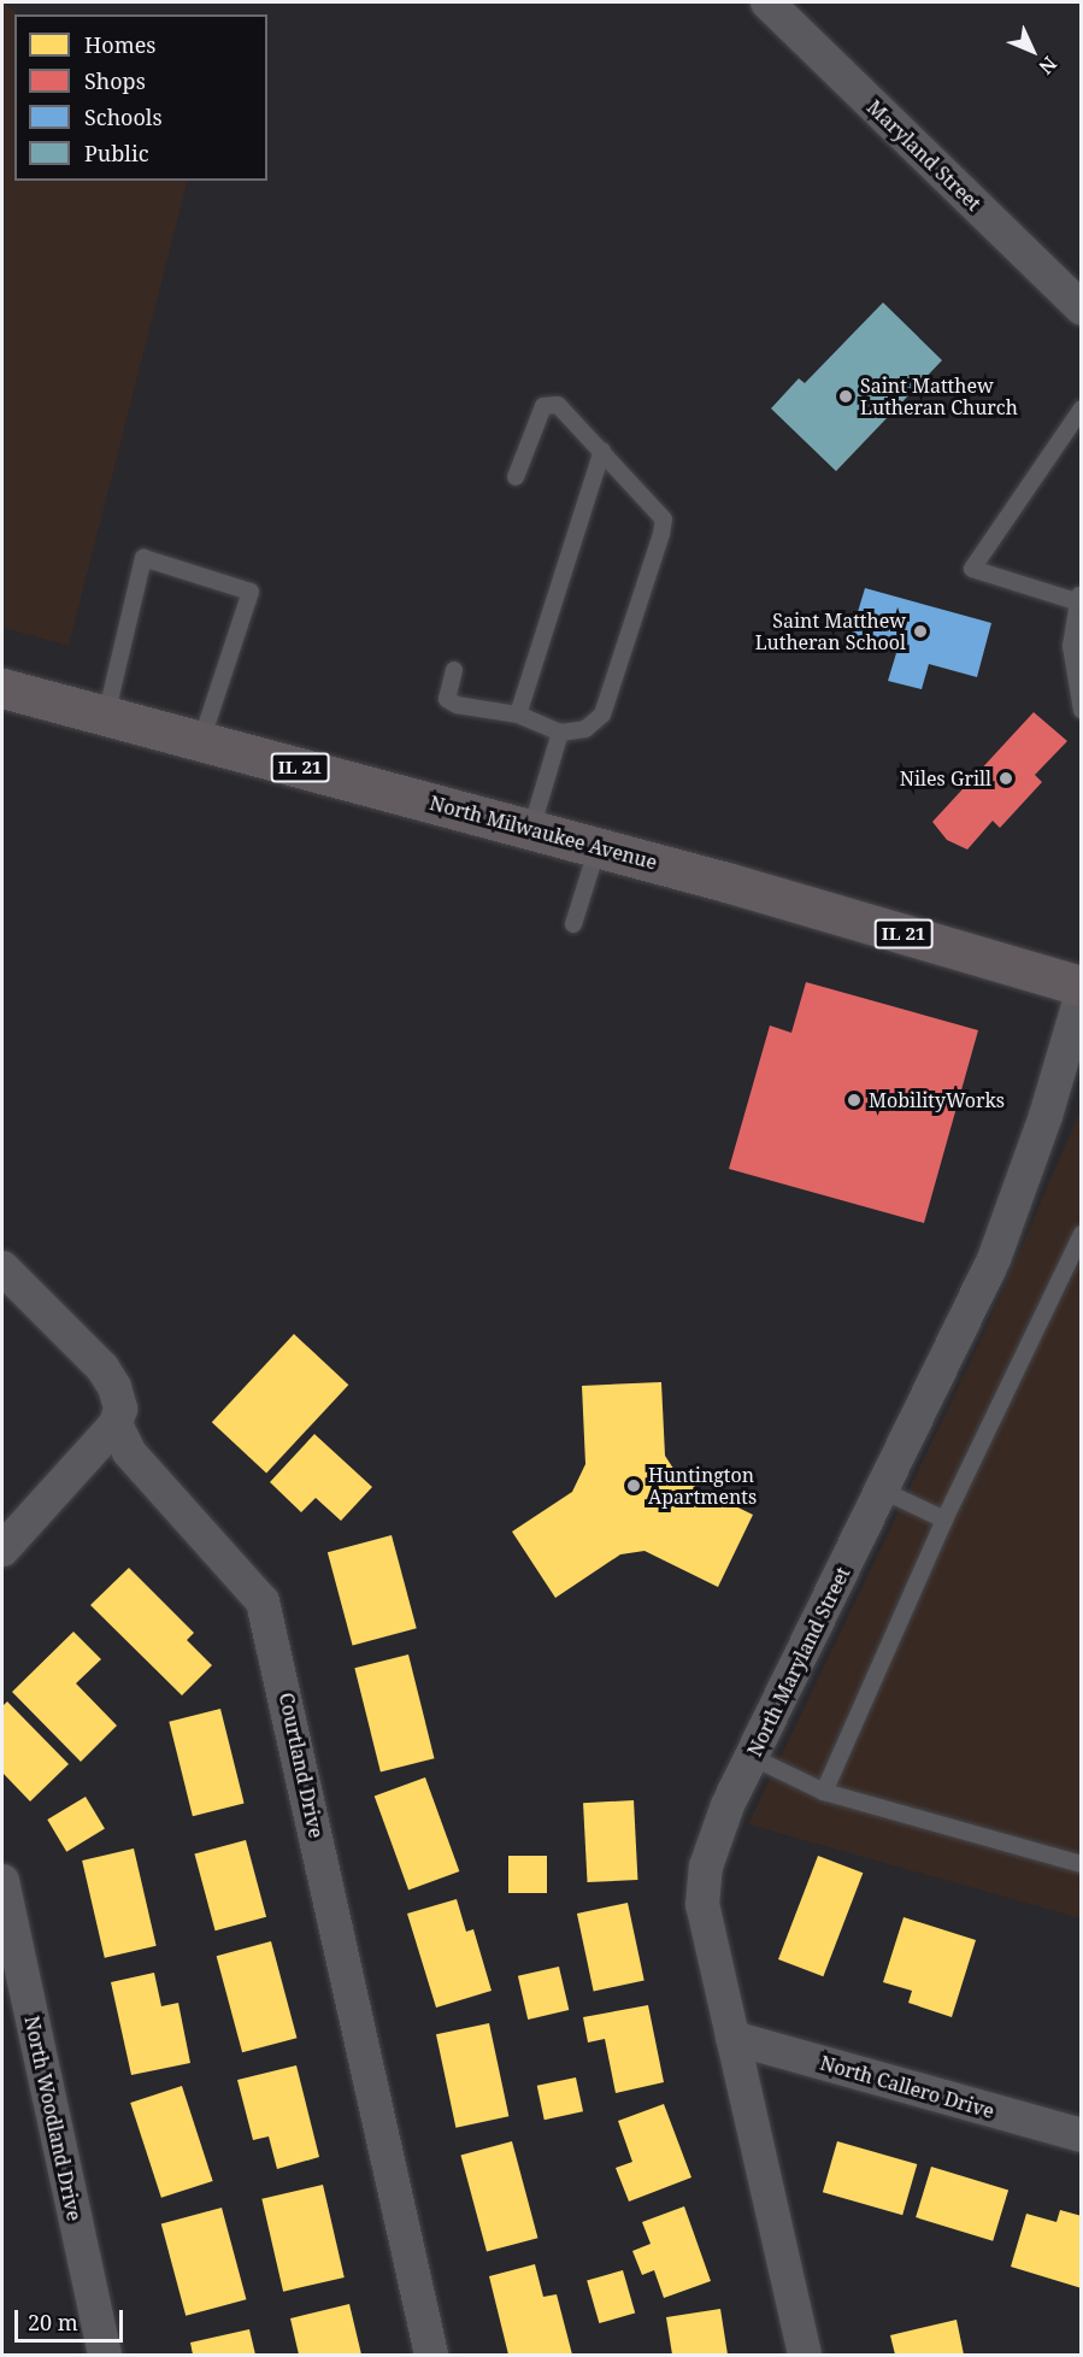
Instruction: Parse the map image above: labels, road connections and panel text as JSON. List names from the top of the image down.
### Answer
{
  "streets": {
    "main road": ["IL 21", "North Milwaukee Avenue"],
    "street": [
      "Maryland Street",
      "North Maryland Street",
      "Courtland Drive",
      "North Callero Drive",
      "North Woodland Drive"
    ]
  },
  "crossings": [
    ["North Maryland Street", "North Callero Drive"]
  ],
  "places": [
    "Saint Matthew Lutheran Church",
    "Saint Matthew Lutheran School",
    "Niles Grill",
    "MobilityWorks",
    "Huntington Apartments"
  ],
  "legend": [
    "Homes",
    "Shops",
    "Schools",
    "Public"
  ],
  "scale_bar": "20 m",
  "north": "bottom right"
}
